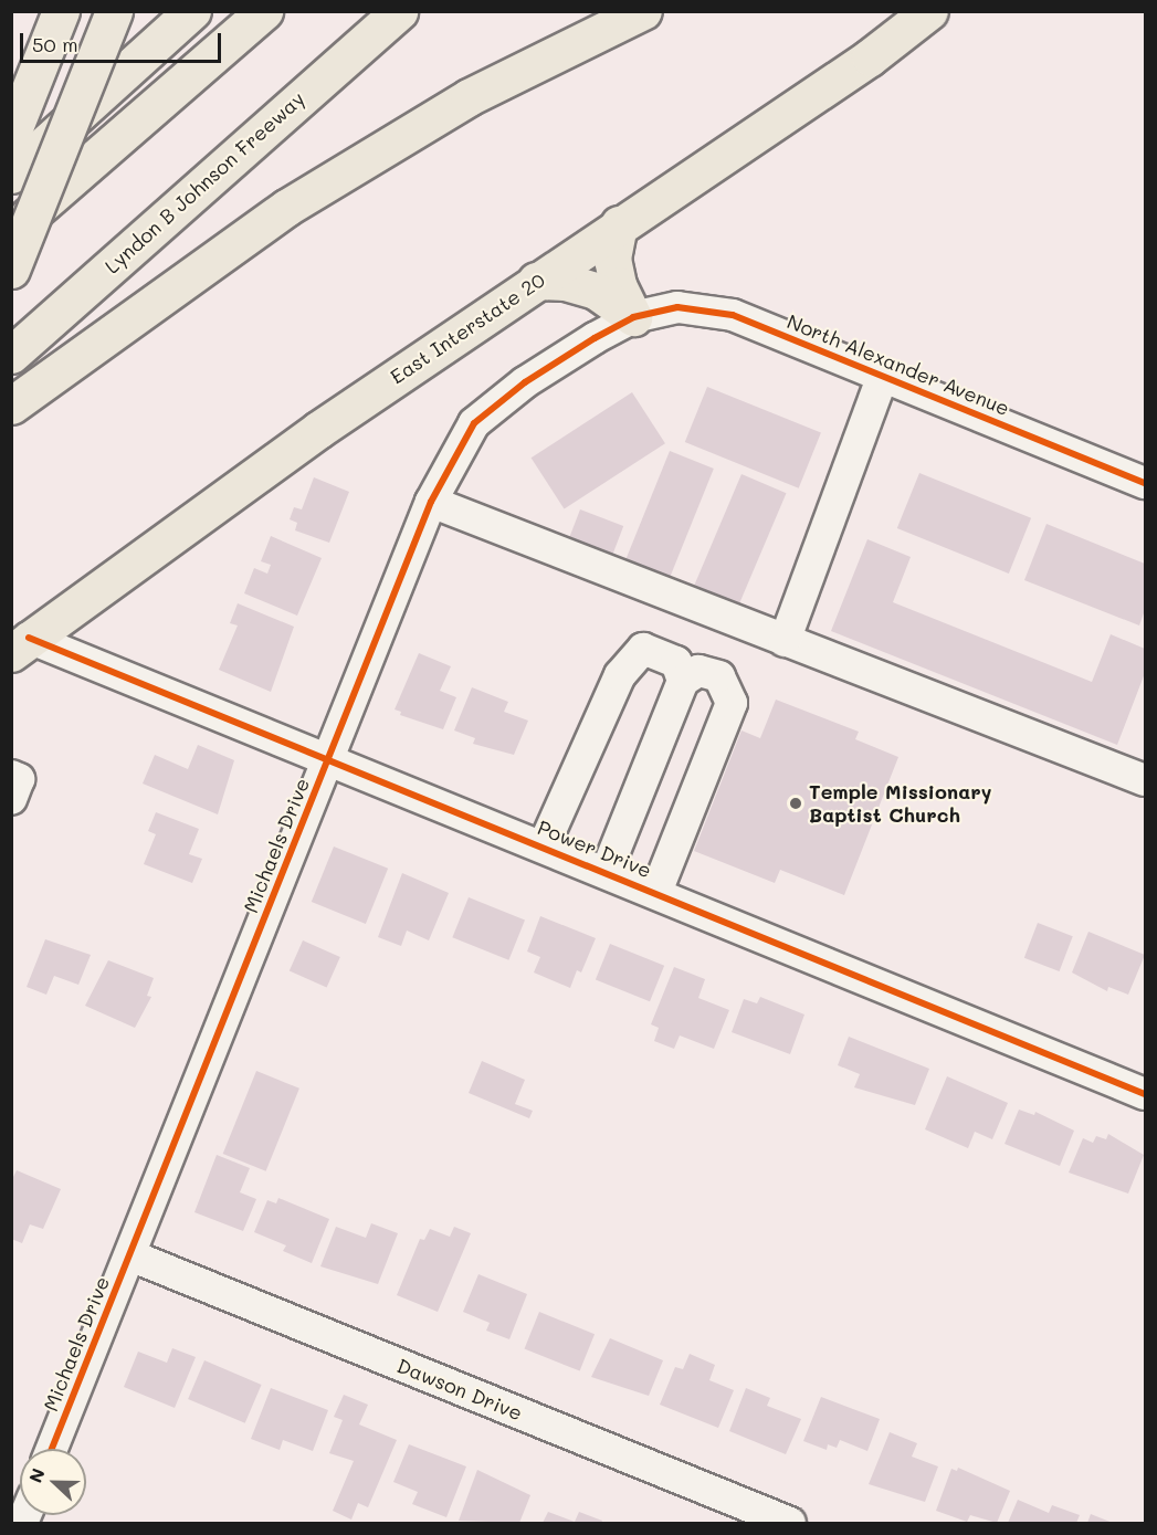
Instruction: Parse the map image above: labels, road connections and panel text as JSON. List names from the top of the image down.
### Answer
{
  "streets": {
    "main road": ["Lyndon B Johnson Freeway", "East Interstate 20"],
    "street": [
      "North Alexander Avenue",
      "Michaels Drive",
      "Power Drive",
      "Dawson Drive"
    ]
  },
  "crossings": [
    ["East Interstate 20", "Power Drive"],
    ["North Alexander Avenue", "Michaels Drive"],
    ["Michaels Drive", "Power Drive"],
    ["Michaels Drive", "Dawson Drive"]
  ],
  "places": ["Temple Missionary Baptist Church"],
  "scale_bar": "50 m",
  "north": "left"
}
